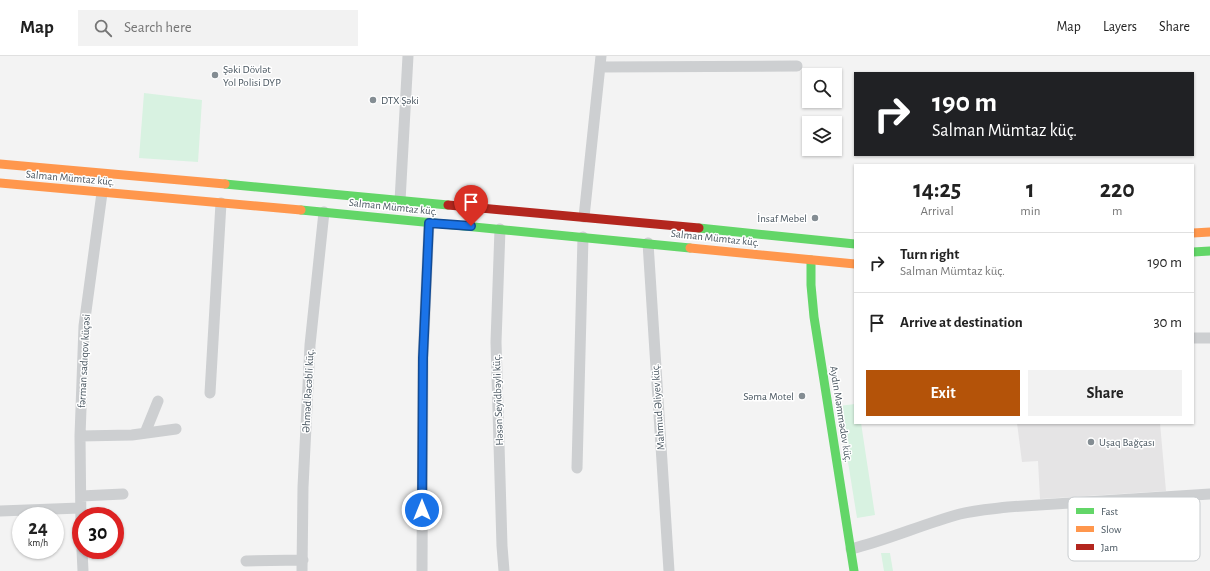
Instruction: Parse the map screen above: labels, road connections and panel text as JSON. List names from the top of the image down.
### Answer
{
  "streets": {
    "main road": ["Salman Mümtaz küç.", "Aydın Məmmədov küç."],
    "street": [
      "fərman sadıqov küçəsi",
      "Əhməd Rəcəbli küç.",
      "Həsən Seyidbəyli küç.",
      "Mahmud Əliyev küç."
    ]
  },
  "crossings": [
    ["Salman Mümtaz küç.", "fərman sadıqov küçəsi"],
    ["Salman Mümtaz küç.", "Əhməd Rəcəbli küç."],
    ["Salman Mümtaz küç.", "Həsən Seyidbəyli küç."],
    ["Salman Mümtaz küç.", "Mahmud Əliyev küç."],
    ["Salman Mümtaz küç.", "Aydın Məmmədov küç."]
  ],
  "places": [
    "Şəki Dövlət Yol Polisi DYP",
    "DTX Şəki",
    "İnsaf Mebel",
    "Səma Motel",
    "Uşaq Bağçası"
  ],
  "legend": ["Fast", "Slow", "Jam"],
  "page": {
    "header": "Map",
    "search": "Search here",
    "nav": ["Map", "Layers", "Share"],
    "turn": ["190 m", "Salman Mümtaz küç."],
    "eta": [
      "14:25",
      "Arrival",
      "1",
      "min",
      "220",
      "m"
    ],
    "list": [
      {
        "name": "Turn right",
        "note": "Salman Mümtaz küç.",
        "value": "190 m"
      },
      {
        "name": "Arrive at destination",
        "value": "30 m"
      }
    ],
    "buttons": ["Exit", "Share"],
    "speed": "24 km/h",
    "limit": "30"
  }
}
